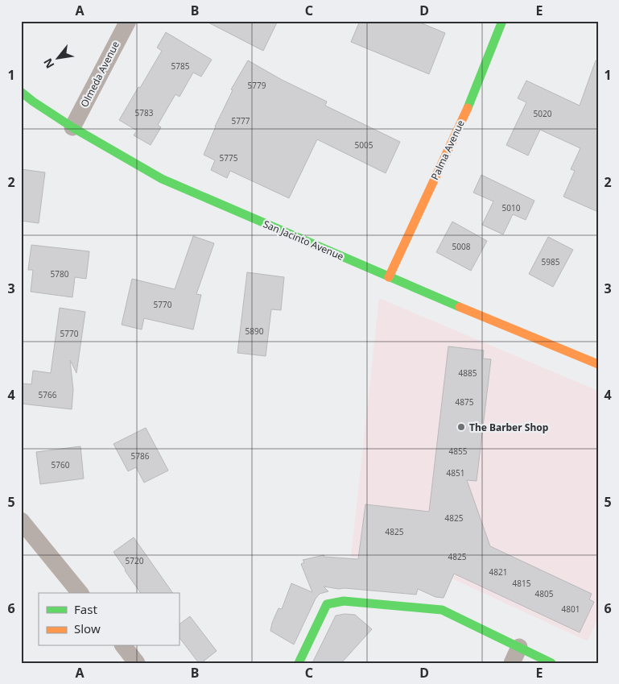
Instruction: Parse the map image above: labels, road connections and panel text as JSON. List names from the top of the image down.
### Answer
{
  "streets": {
    "street": ["Olmeda Avenue", "Palma Avenue", "San Jacinto Avenue"]
  },
  "crossings": [
    ["Olmeda Avenue", "San Jacinto Avenue"],
    ["Palma Avenue", "San Jacinto Avenue"]
  ],
  "places": ["The Barber Shop"],
  "house_numbers": [
    "5785",
    "5779",
    "5783",
    "5020",
    "5777",
    "5005",
    "5775",
    "5010",
    "5008",
    "5985",
    "5780",
    "5770",
    "5890",
    "5770",
    "4885",
    "5766",
    "4875",
    "4855",
    "5786",
    "5760",
    "4851",
    "4825",
    "4825",
    "4825",
    "5720",
    "4821",
    "4815",
    "4805",
    "4801"
  ],
  "legend": ["Fast", "Slow"],
  "north": "bottom left",
  "grid": {
    "columns": [
      "A",
      "B",
      "C",
      "D",
      "E"
    ],
    "rows": [
      "1",
      "2",
      "3",
      "4",
      "5",
      "6"
    ]
  }
}
